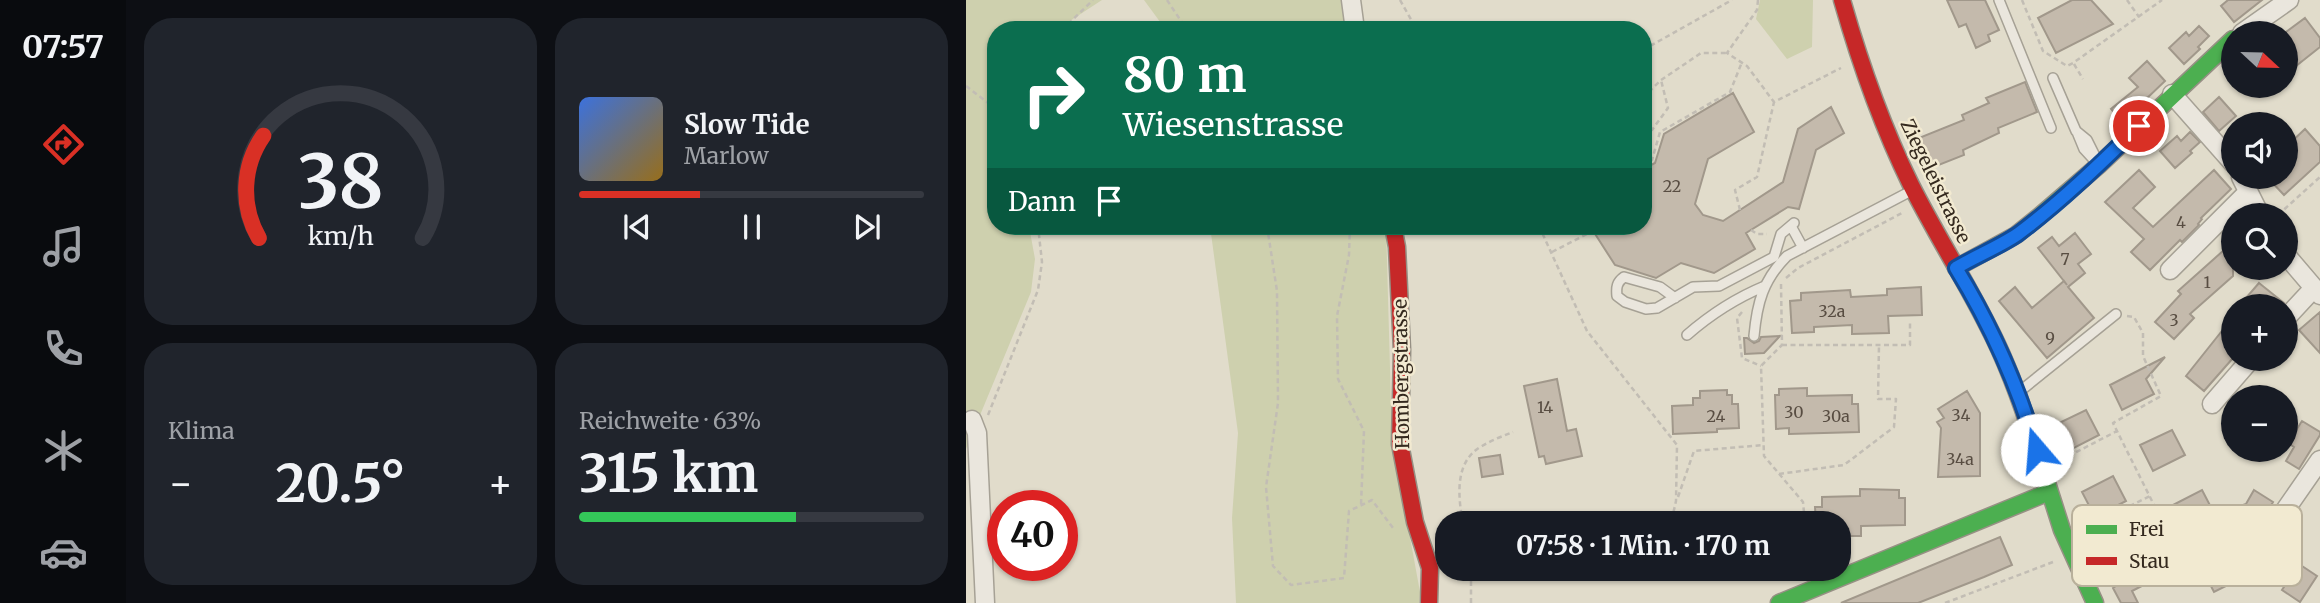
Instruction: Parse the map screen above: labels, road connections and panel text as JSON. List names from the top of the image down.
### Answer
{
  "streets": {
    "street": ["Ziegeleistrasse", "Hombergstrasse"]
  },
  "house_numbers": [
    "22",
    "4",
    "7",
    "1",
    "32a",
    "3",
    "9",
    "14",
    "30",
    "34",
    "24",
    "30a",
    "34a"
  ],
  "legend": ["Frei", "Stau"],
  "north": "right",
  "page": {
    "tabs": "07:57",
    "map_buttons": ["+", "−"],
    "turn": ["80 m", "Wiesenstrasse"],
    "song": ["Slow Tide", "Marlow"],
    "then": "Dann",
    "tile": [
      "Klima",
      ["Reichweite · 63%", "315 km"]
    ],
    "heat": ["−", "20.5°", "+"],
    "limit": "40",
    "trip": "07:58 · 1 Min. · 170 m",
    "gauge": ["38", "km/h"]
  }
}
